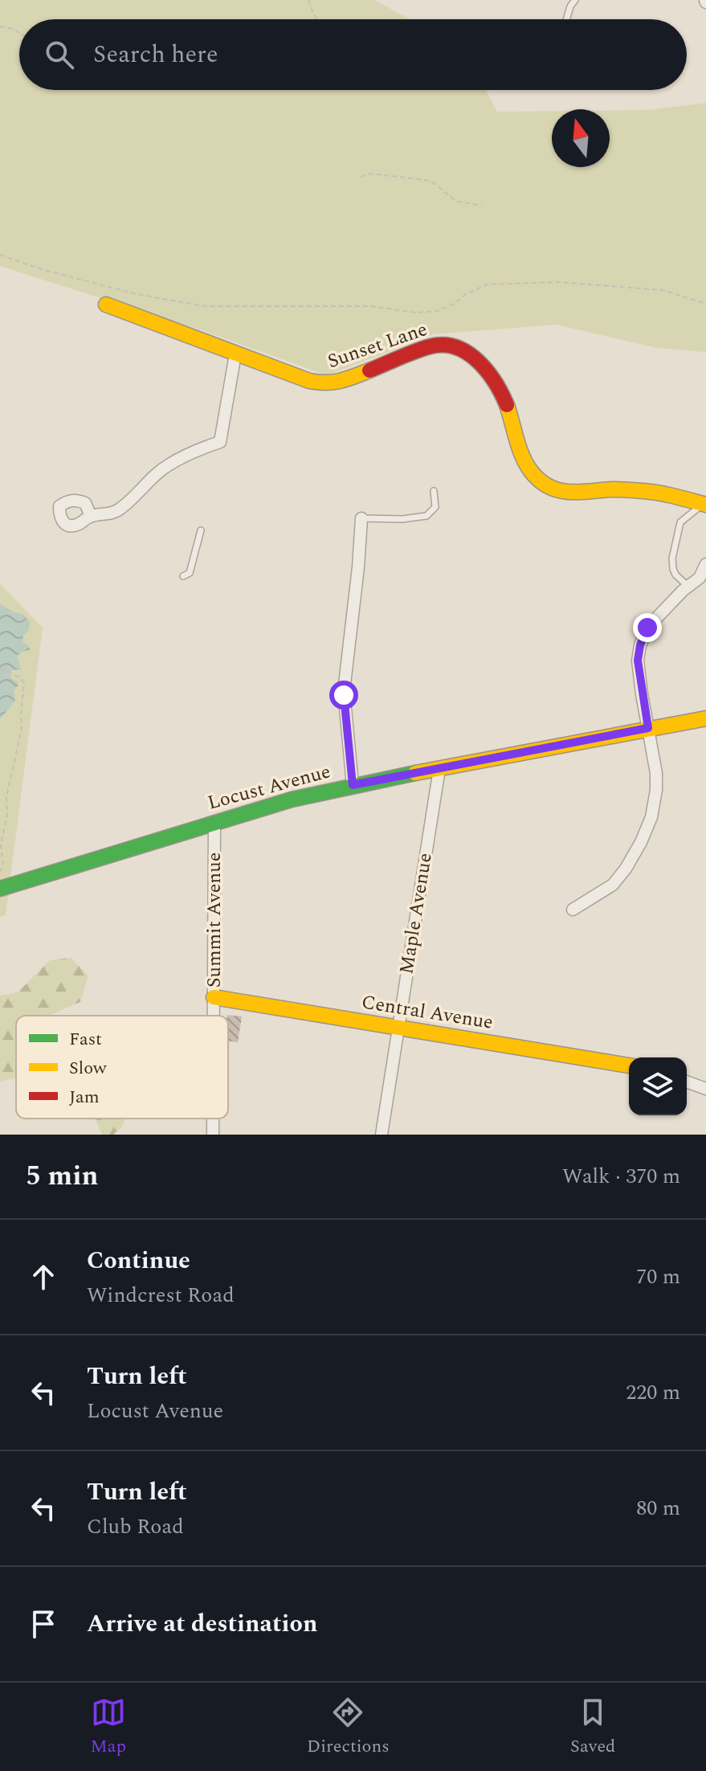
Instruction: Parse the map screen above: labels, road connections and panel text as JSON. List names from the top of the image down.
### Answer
{
  "streets": {
    "street": [
      "Sunset Lane",
      "Locust Avenue",
      "Maple Avenue",
      "Summit Avenue",
      "Central Avenue"
    ]
  },
  "crossings": [
    ["Locust Avenue", "Maple Avenue"],
    ["Locust Avenue", "Summit Avenue"],
    ["Maple Avenue", "Central Avenue"],
    ["Summit Avenue", "Central Avenue"]
  ],
  "legend": ["Fast", "Slow", "Jam"],
  "north": "top",
  "page": {
    "search": "Search here",
    "heading": ["5 min", "Walk · 370 m"],
    "list": [
      ["Continue", "Windcrest Road", "70 m"],
      ["Turn left", "Locust Avenue", "220 m"],
      ["Turn left", "Club Road", "80 m"],
      "Arrive at destination"
    ],
    "nav": ["Map", "Directions", "Saved"]
  }
}
